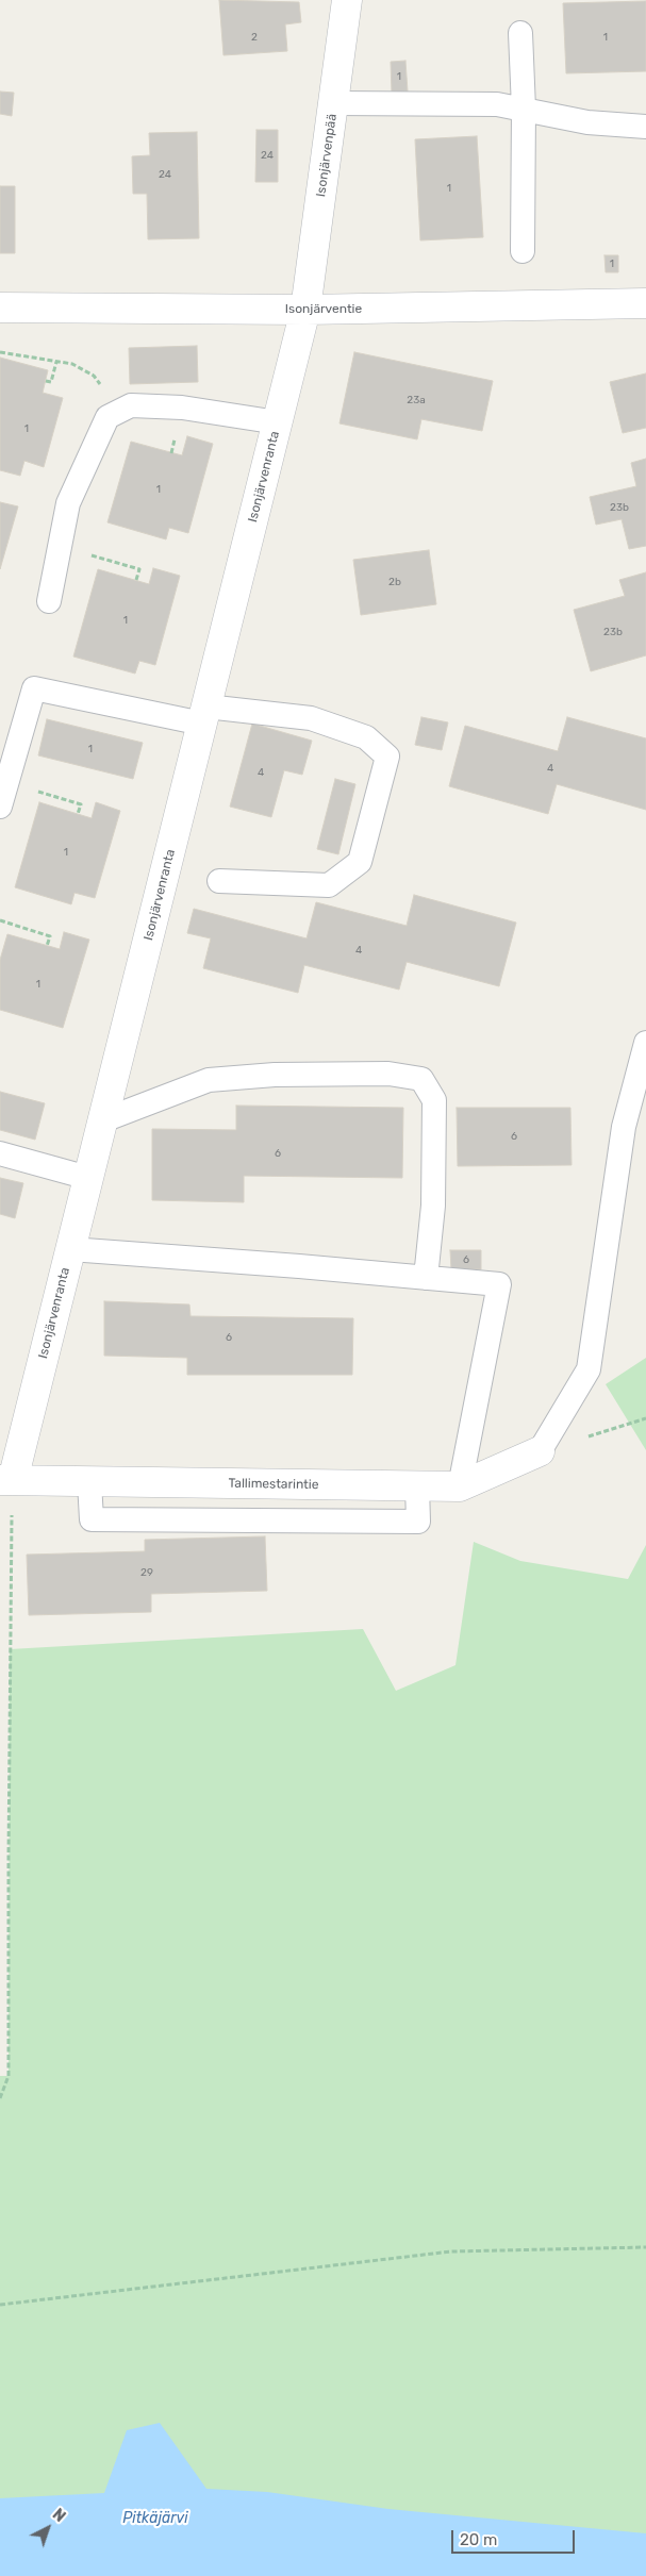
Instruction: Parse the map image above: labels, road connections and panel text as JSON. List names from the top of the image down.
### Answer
{
  "streets": {
    "street": [
      "Isonjärvenpää",
      "Isonjärventie",
      "Isonjärvenranta",
      "Tallimestarintie"
    ]
  },
  "crossings": [
    ["Isonjärvenpää", "Isonjärventie"],
    ["Isonjärvenpää", "Isonjärvenranta"],
    ["Isonjärventie", "Isonjärvenranta"],
    ["Isonjärvenranta", "Tallimestarintie"]
  ],
  "water": ["Pitkäjärvi"],
  "house_numbers": [
    "2",
    "1",
    "1",
    "24",
    "24",
    "1",
    "1",
    "23a",
    "1",
    "1",
    "23b",
    "2b",
    "1",
    "23b",
    "1",
    "4",
    "4",
    "1",
    "4",
    "1",
    "6",
    "6",
    "6",
    "6",
    "29"
  ],
  "scale_bar": "20 m",
  "north": "top right"
}
